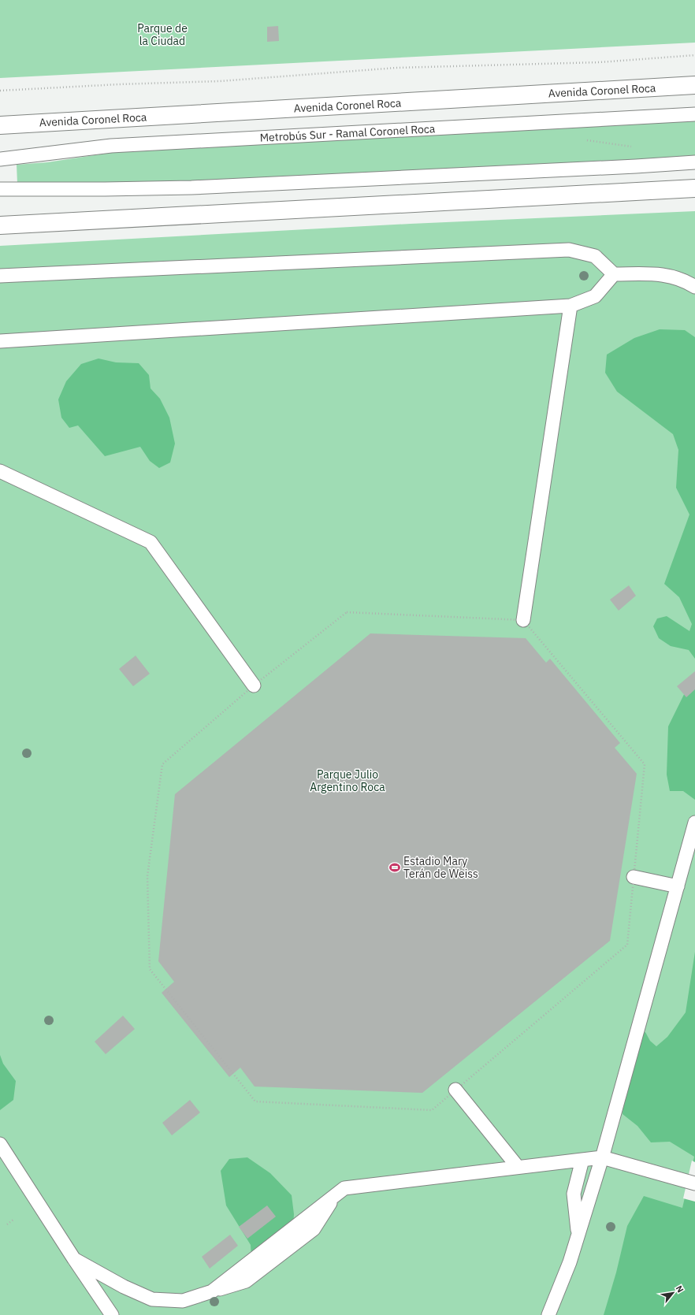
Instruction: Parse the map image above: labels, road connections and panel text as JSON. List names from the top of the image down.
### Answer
{
  "streets": {
    "main road": ["Avenida Coronel Roca"],
    "lane": ["Metrobús Sur - Ramal Coronel Roca"]
  },
  "parks": ["Parque de la Ciudad", "Parque Julio Argentino Roca"],
  "places": {
    "sports": ["Estadio Mary Terán de Weiss"]
  },
  "north": "top right"
}
